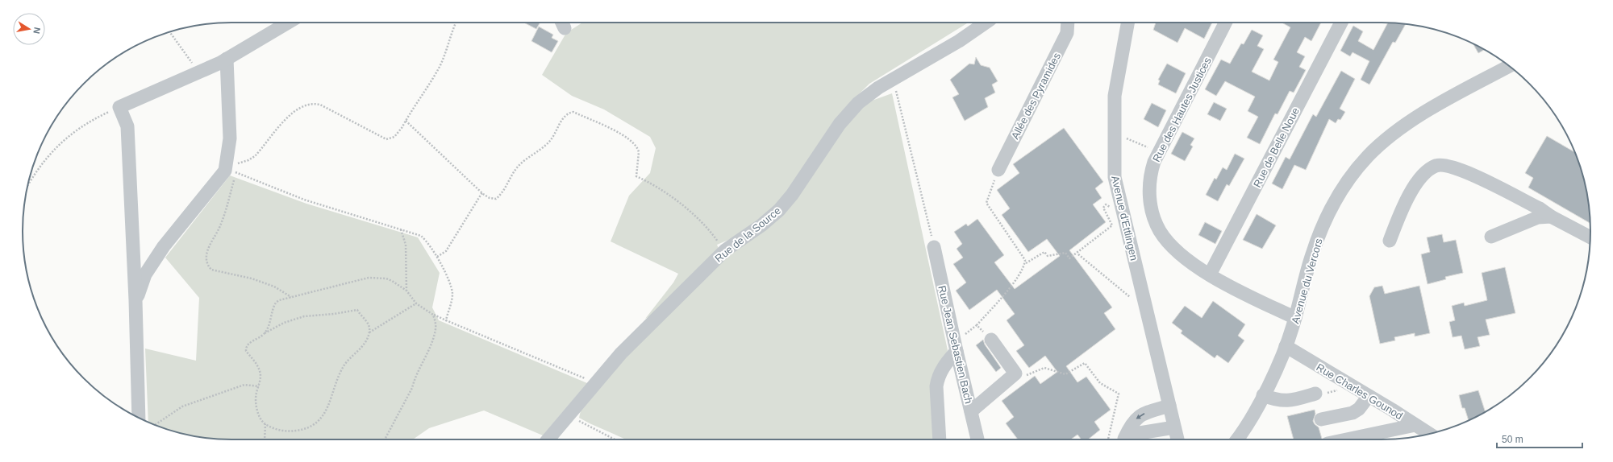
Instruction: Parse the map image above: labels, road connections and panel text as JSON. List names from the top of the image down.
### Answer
{
  "streets": {
    "street": [
      "Allée des Pyramides",
      "Rue des Hautes Justices",
      "Rue de Belle Noue",
      "Avenue d'Ettlingen",
      "Rue de la Source",
      "Avenue du Vercors",
      "Rue Jean Sebastien Bach",
      "Rue Charles Gounod"
    ]
  },
  "crossings": [
    ["Rue des Hautes Justices", "Rue de Belle Noue"],
    ["Rue des Hautes Justices", "Avenue du Vercors"],
    ["Avenue du Vercors", "Rue Charles Gounod"]
  ],
  "scale_bar": "50 m",
  "north": "right"
}
